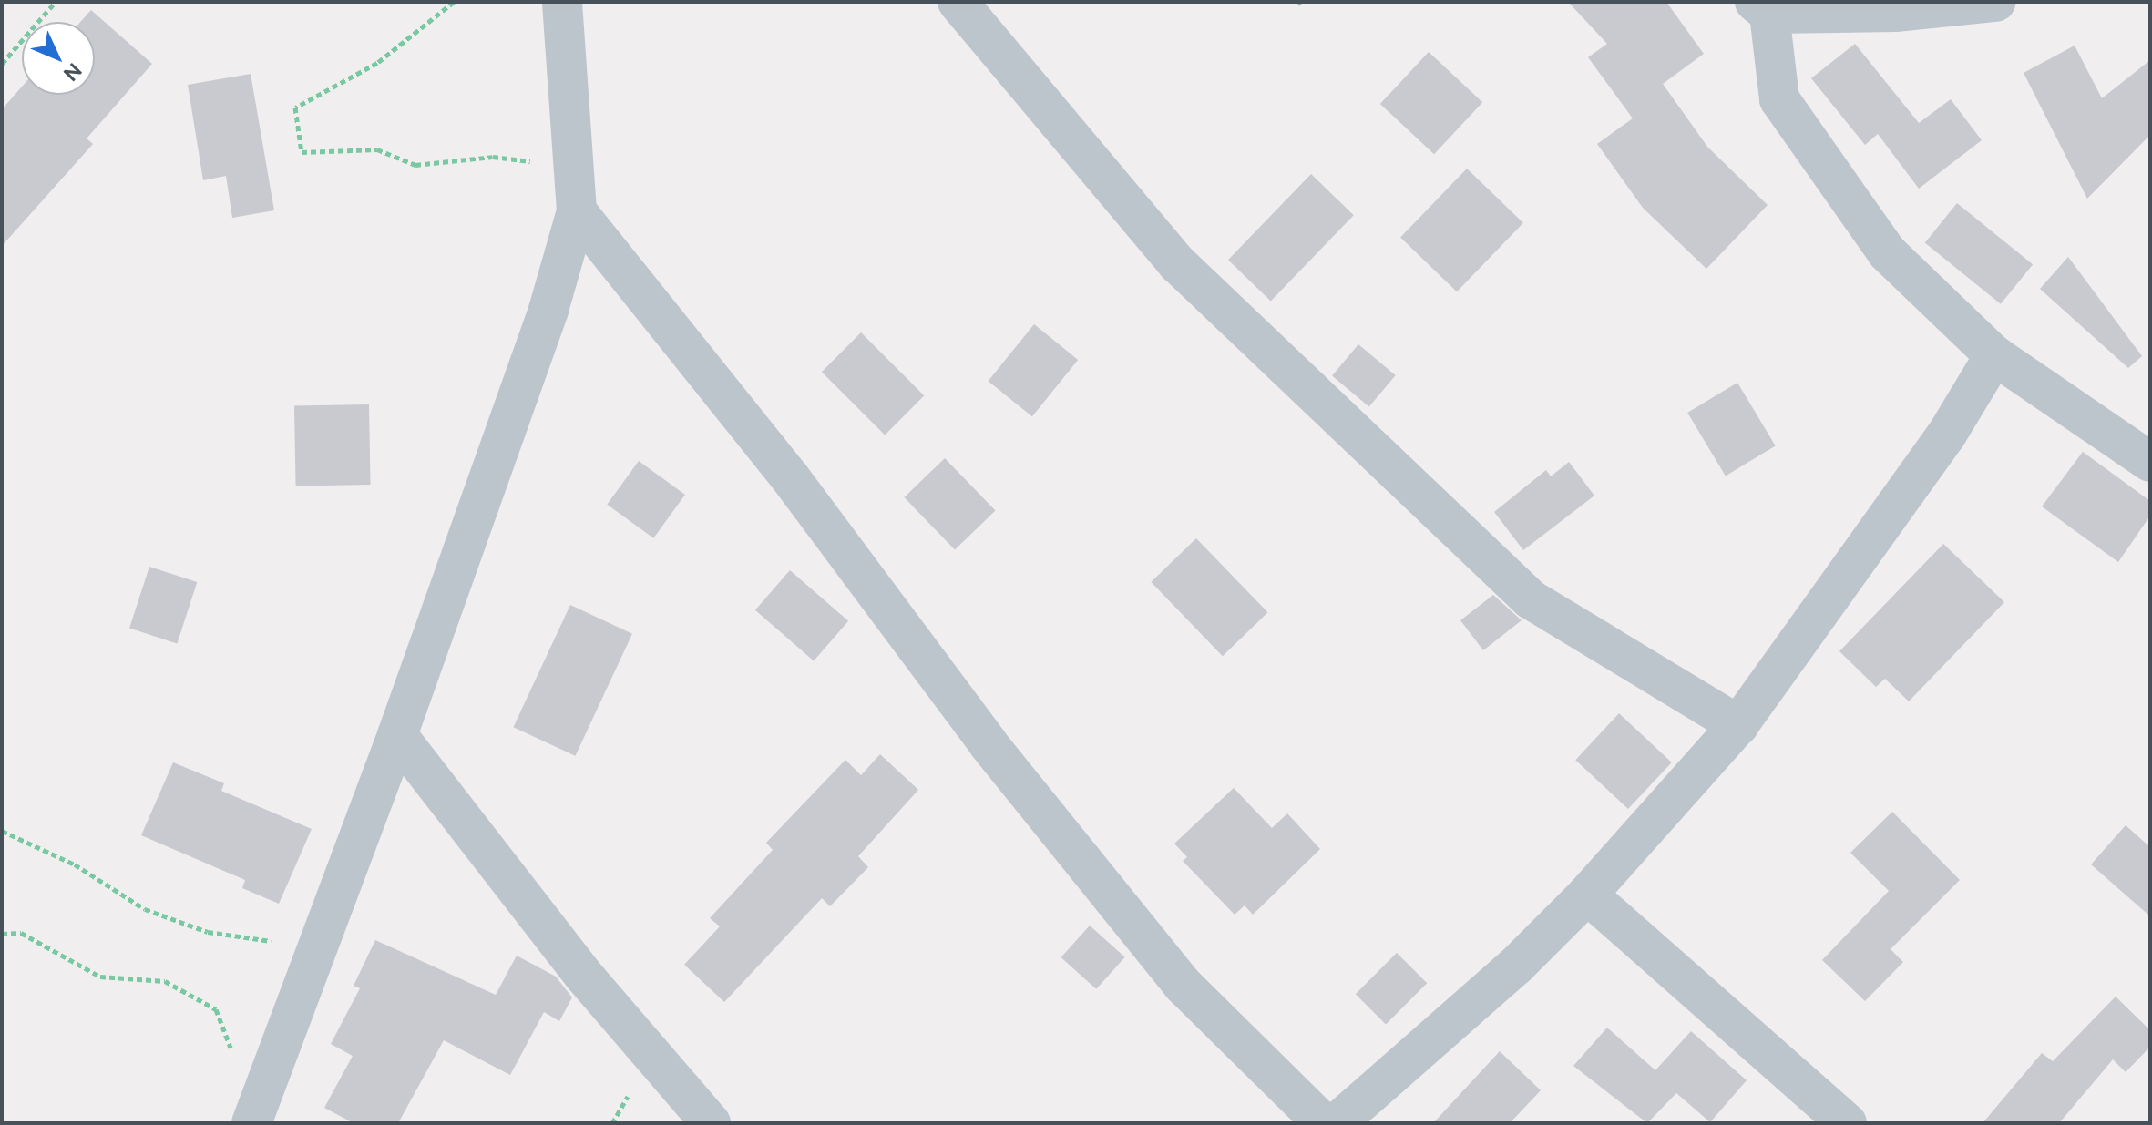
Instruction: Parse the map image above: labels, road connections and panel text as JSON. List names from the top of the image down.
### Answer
{
  "north": "bottom right"
}
